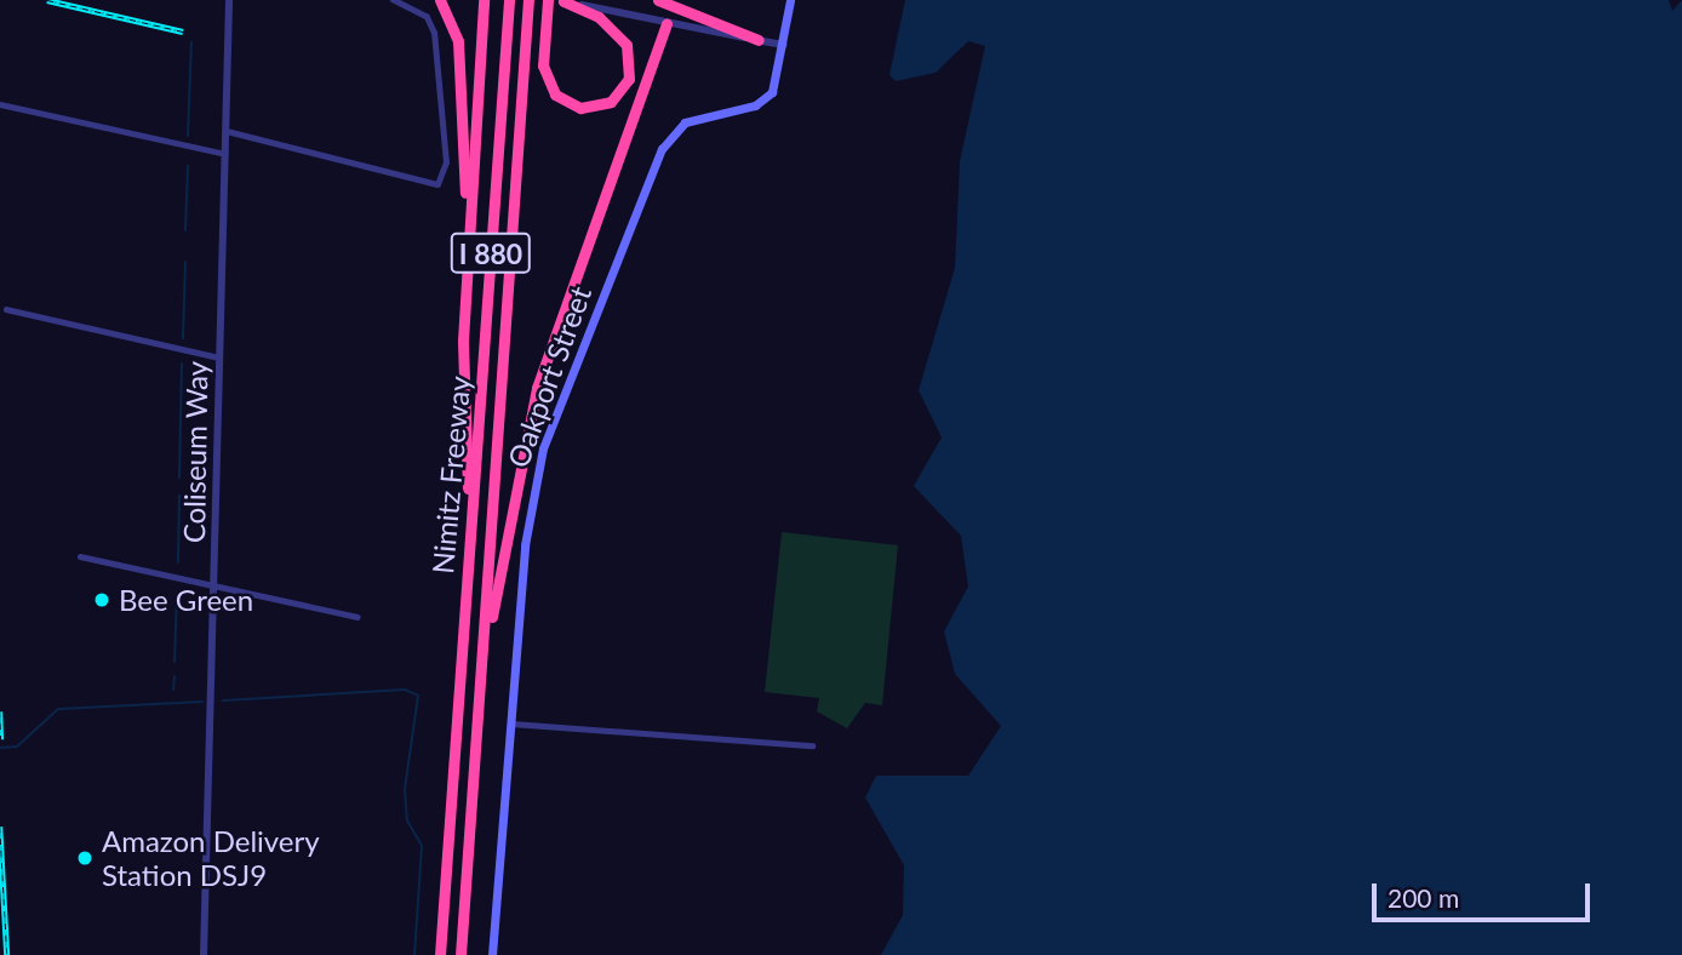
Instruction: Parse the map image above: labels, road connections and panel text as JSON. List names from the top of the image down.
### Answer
{
  "streets": {
    "highway": ["I 880", "Nimitz Freeway"],
    "main road": ["Oakport Street"],
    "street": ["Coliseum Way"]
  },
  "places": ["Bee Green", "Amazon Delivery Station DSJ9"],
  "scale_bar": "200 m"
}
